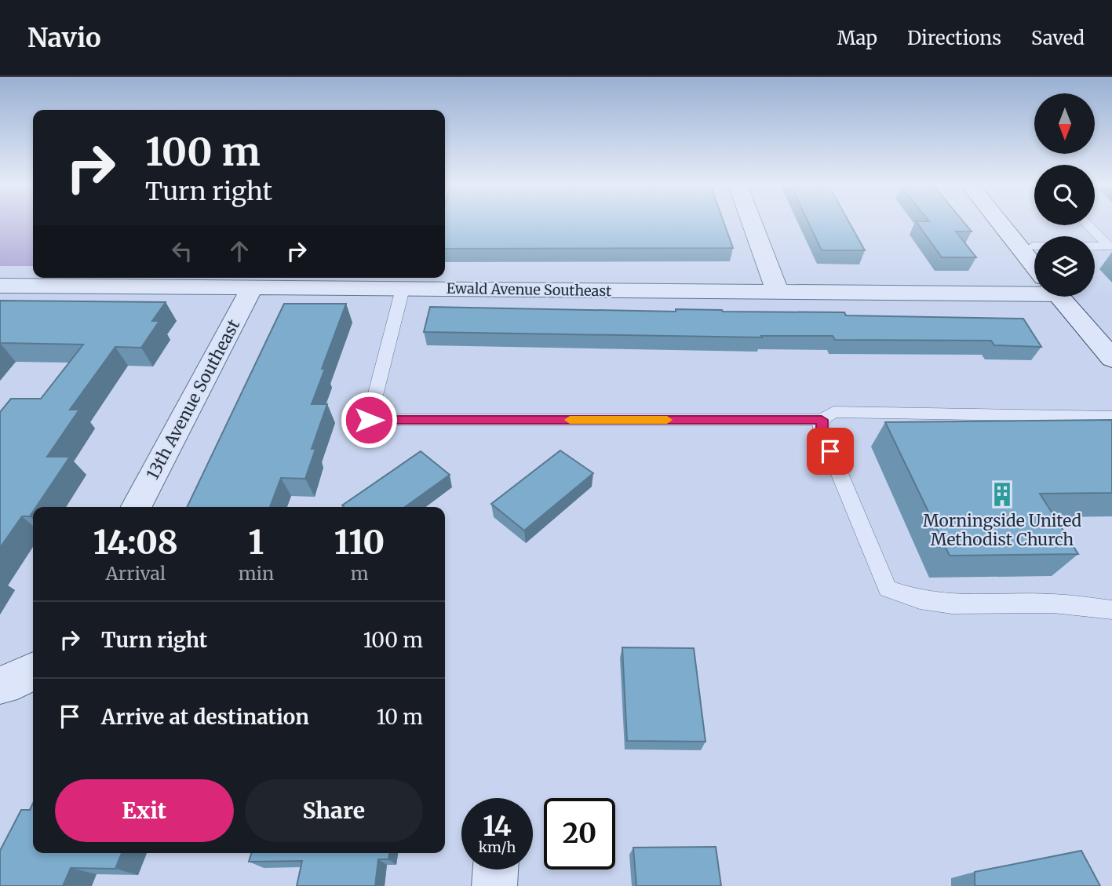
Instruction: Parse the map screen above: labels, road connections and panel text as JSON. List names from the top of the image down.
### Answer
{
  "streets": {
    "street": ["Ewald Avenue Southeast", "13th Avenue Southeast"]
  },
  "crossings": [
    ["Ewald Avenue Southeast", "13th Avenue Southeast"]
  ],
  "places": {
    "building": ["Morningside United Methodist Church"]
  },
  "north": "bottom",
  "page": {
    "header": "Navio",
    "nav": ["Map", "Directions", "Saved"],
    "turn": ["100 m", "Turn right"],
    "eta": [
      "14:08",
      "Arrival",
      "1",
      "min",
      "110",
      "m"
    ],
    "list": [
      {
        "name": "Turn right",
        "value": "100 m"
      },
      {
        "name": "Arrive at destination",
        "value": "10 m"
      }
    ],
    "buttons": ["Exit", "Share"],
    "speed": "14 km/h",
    "limit": "20"
  }
}
